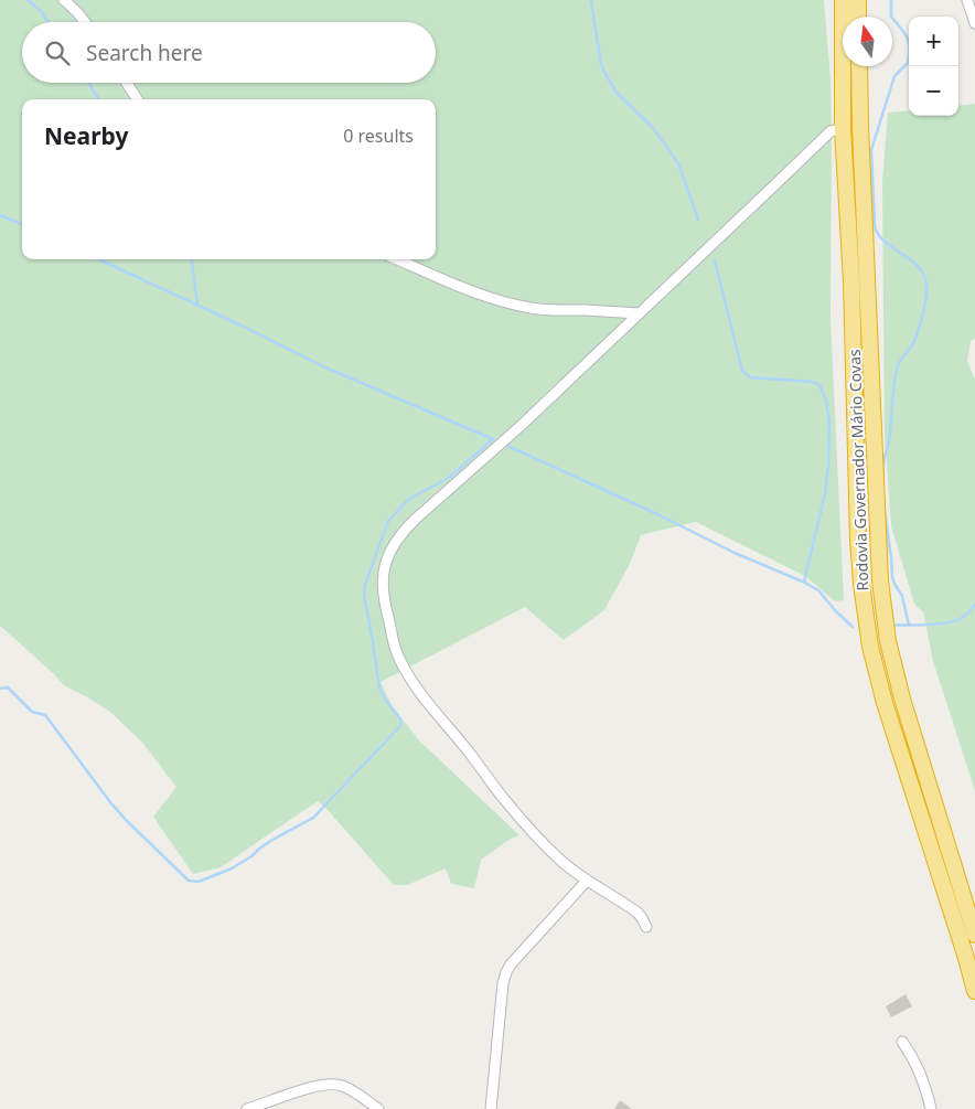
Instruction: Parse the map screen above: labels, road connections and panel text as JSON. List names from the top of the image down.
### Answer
{
  "streets": {
    "highway": ["Rodovia Governador Mário Covas"]
  },
  "north": "top",
  "page": {
    "map_buttons": ["+", "−"],
    "search": "Search here",
    "heading": ["Nearby", "0 results"]
  }
}
